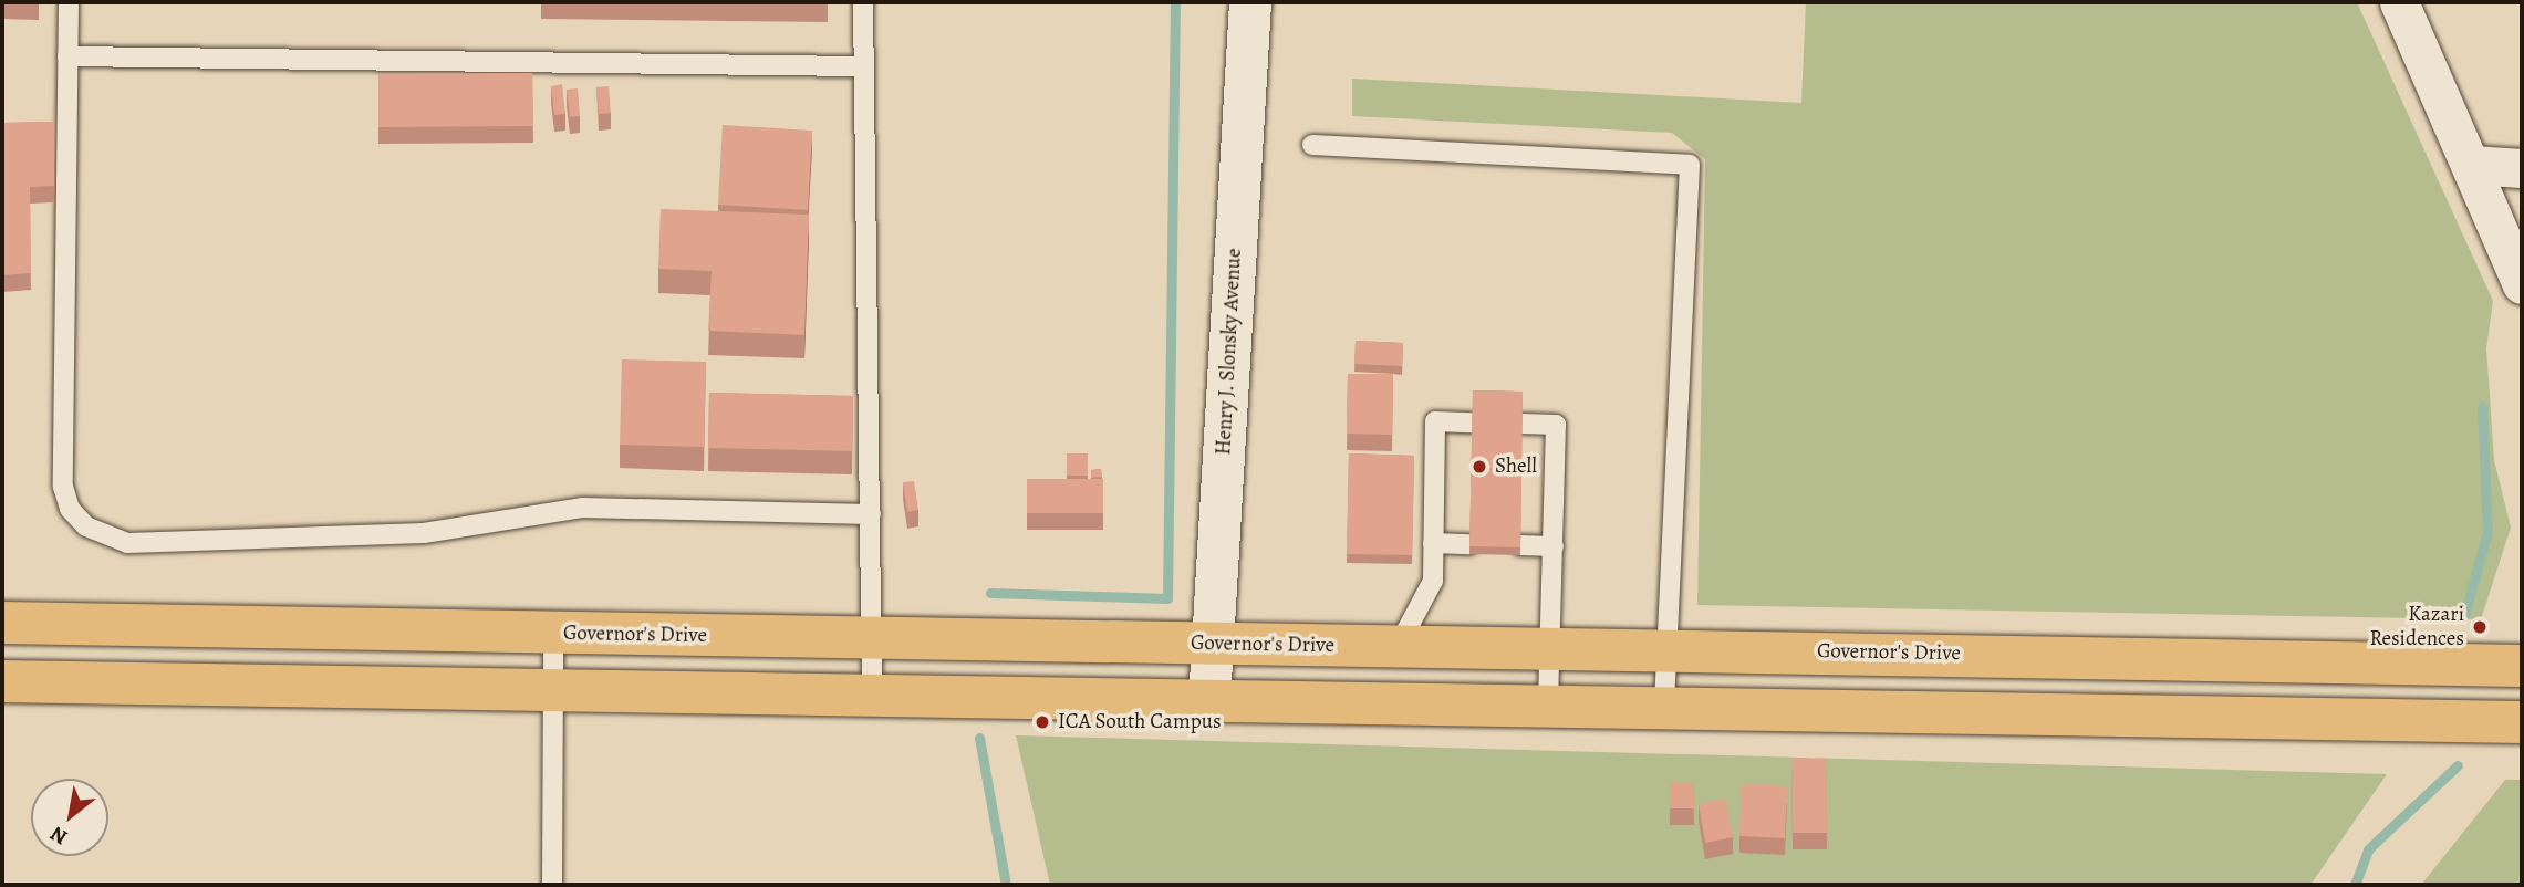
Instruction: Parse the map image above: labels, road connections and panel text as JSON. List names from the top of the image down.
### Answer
{
  "streets": {
    "main road": ["Governor's Drive"],
    "street": ["Henry J. Slonsky Avenue"]
  },
  "crossings": [
    ["Henry J. Slonsky Avenue", "Governor's Drive"]
  ],
  "places": ["Shell", "Kazari Residences", "ICA South Campus"],
  "north": "bottom left"
}
